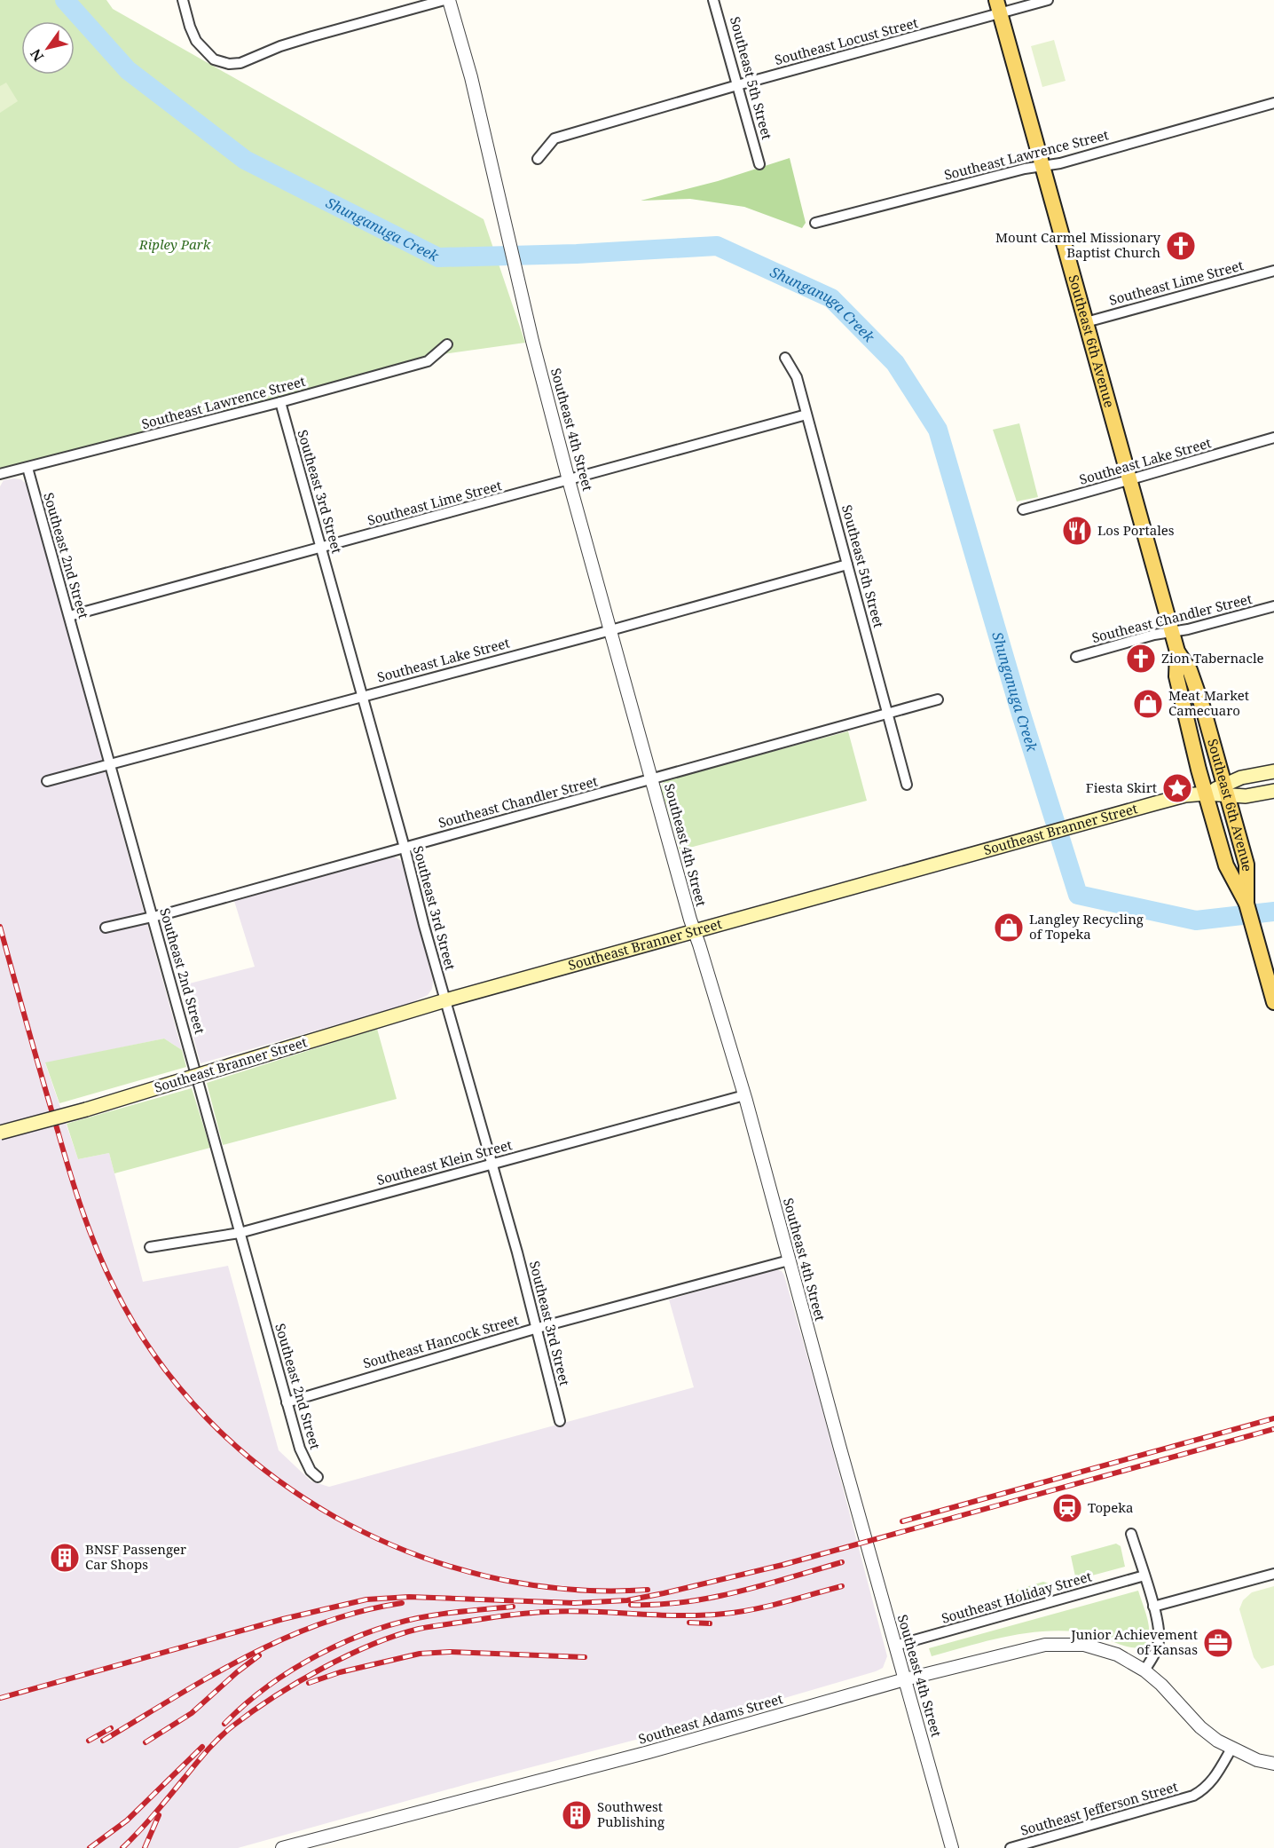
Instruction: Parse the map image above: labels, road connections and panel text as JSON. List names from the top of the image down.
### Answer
{
  "streets": {
    "main road": ["Southeast 6th Avenue", "Southeast Branner Street"],
    "street": [
      "Southeast Locust Street",
      "Southeast 5th Street",
      "Southeast Lawrence Street",
      "Southeast Lime Street",
      "Southeast 4th Street",
      "Southeast Lake Street",
      "Southeast 3rd Street",
      "Southeast 2nd Street",
      "Southeast Chandler Street",
      "Southeast Klein Street",
      "Southeast Hancock Street",
      "Southeast Holiday Street",
      "Southeast Adams Street",
      "Southeast Jefferson Street"
    ]
  },
  "crossings": [
    ["Southeast Locust Street", "Southeast 5th Street"],
    ["Southeast Locust Street", "Southeast 6th Avenue"],
    ["Southeast 5th Street", "Southeast Lime Street"],
    ["Southeast 5th Street", "Southeast Lake Street"],
    ["Southeast 5th Street", "Southeast Chandler Street"],
    ["Southeast Lawrence Street", "Southeast 6th Avenue"],
    ["Southeast Lawrence Street", "Southeast 3rd Street"],
    ["Southeast Lawrence Street", "Southeast 2nd Street"],
    ["Southeast Lime Street", "Southeast 6th Avenue"],
    ["Southeast Lime Street", "Southeast 4th Street"],
    ["Southeast Lime Street", "Southeast 3rd Street"],
    ["Southeast Lime Street", "Southeast 2nd Street"],
    ["Southeast 6th Avenue", "Southeast Lake Street"],
    ["Southeast 6th Avenue", "Southeast Chandler Street"],
    ["Southeast 6th Avenue", "Southeast Branner Street"],
    ["Southeast 4th Street", "Southeast Lake Street"],
    ["Southeast 4th Street", "Southeast Chandler Street"],
    ["Southeast 4th Street", "Southeast Branner Street"],
    ["Southeast 4th Street", "Southeast Klein Street"],
    ["Southeast 4th Street", "Southeast Hancock Street"],
    ["Southeast 4th Street", "Southeast Holiday Street"],
    ["Southeast 4th Street", "Southeast Adams Street"],
    ["Southeast Lake Street", "Southeast 3rd Street"],
    ["Southeast Lake Street", "Southeast 2nd Street"],
    ["Southeast 3rd Street", "Southeast Chandler Street"],
    ["Southeast 3rd Street", "Southeast Branner Street"],
    ["Southeast 3rd Street", "Southeast Klein Street"],
    ["Southeast 3rd Street", "Southeast Hancock Street"],
    ["Southeast 2nd Street", "Southeast Chandler Street"],
    ["Southeast 2nd Street", "Southeast Klein Street"],
    ["Southeast 2nd Street", "Southeast Hancock Street"]
  ],
  "water": ["Shunganuga Creek"],
  "parks": ["Ripley Park"],
  "places": {
    "church": ["Mount Carmel Missionary Baptist Church", "Zion Tabernacle"],
    "restaurant": ["Los Portales"],
    "shop": ["Meat Market Camecuaro", "Langley Recycling of Topeka"],
    "place": ["Fiesta Skirt"],
    "station": ["Topeka"],
    "building": ["BNSF Passenger Car Shops", "Southwest Publishing"],
    "office": ["Junior Achievement of Kansas"]
  },
  "north": "bottom left"
}
